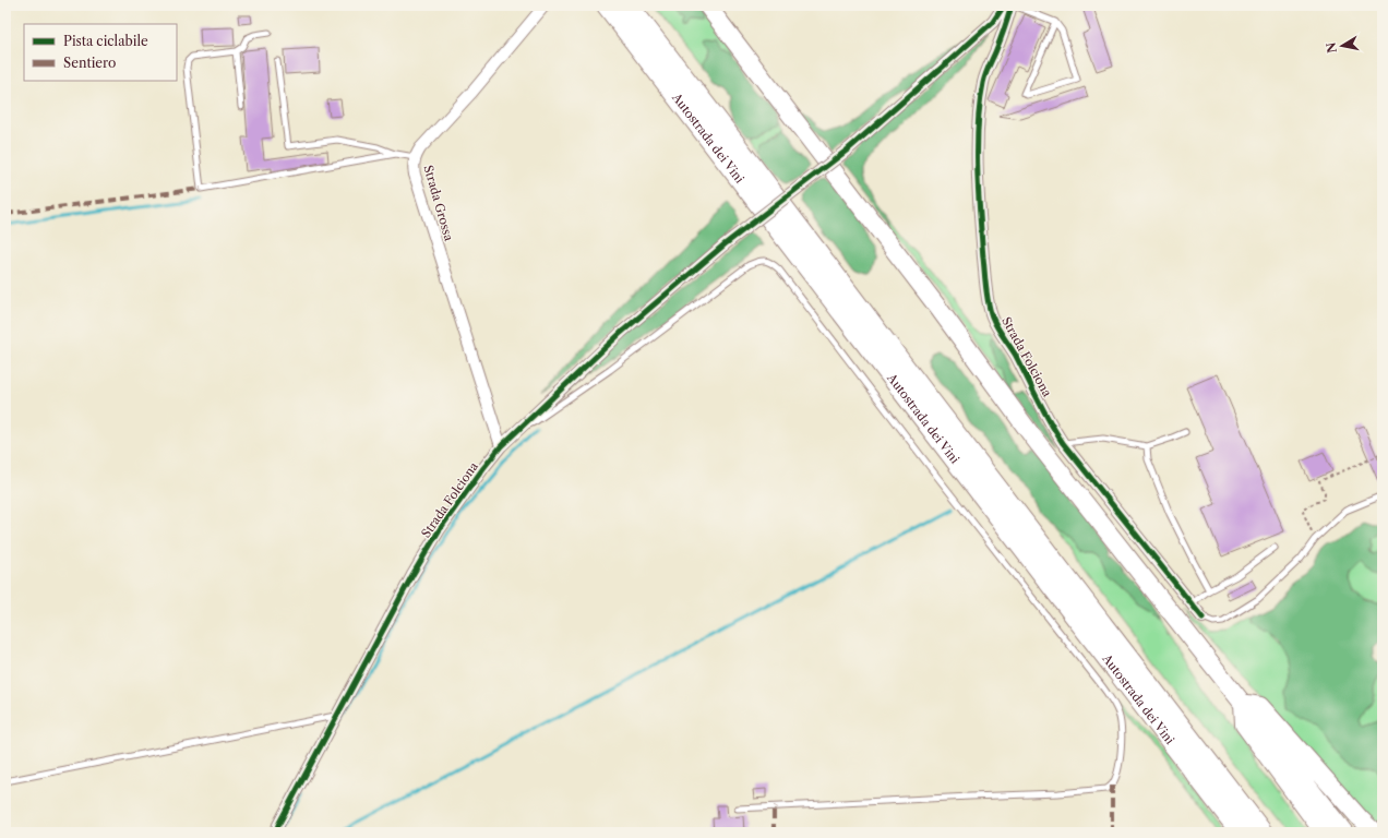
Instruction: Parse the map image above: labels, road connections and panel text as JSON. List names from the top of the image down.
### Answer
{
  "streets": {
    "highway": ["Autostrada dei Vini"],
    "street": ["Strada Grossa", "Strada Folciona"]
  },
  "crossings": [
    ["Strada Grossa", "Strada Folciona"]
  ],
  "legend": ["Pista ciclabile", "Sentiero"],
  "north": "left"
}
